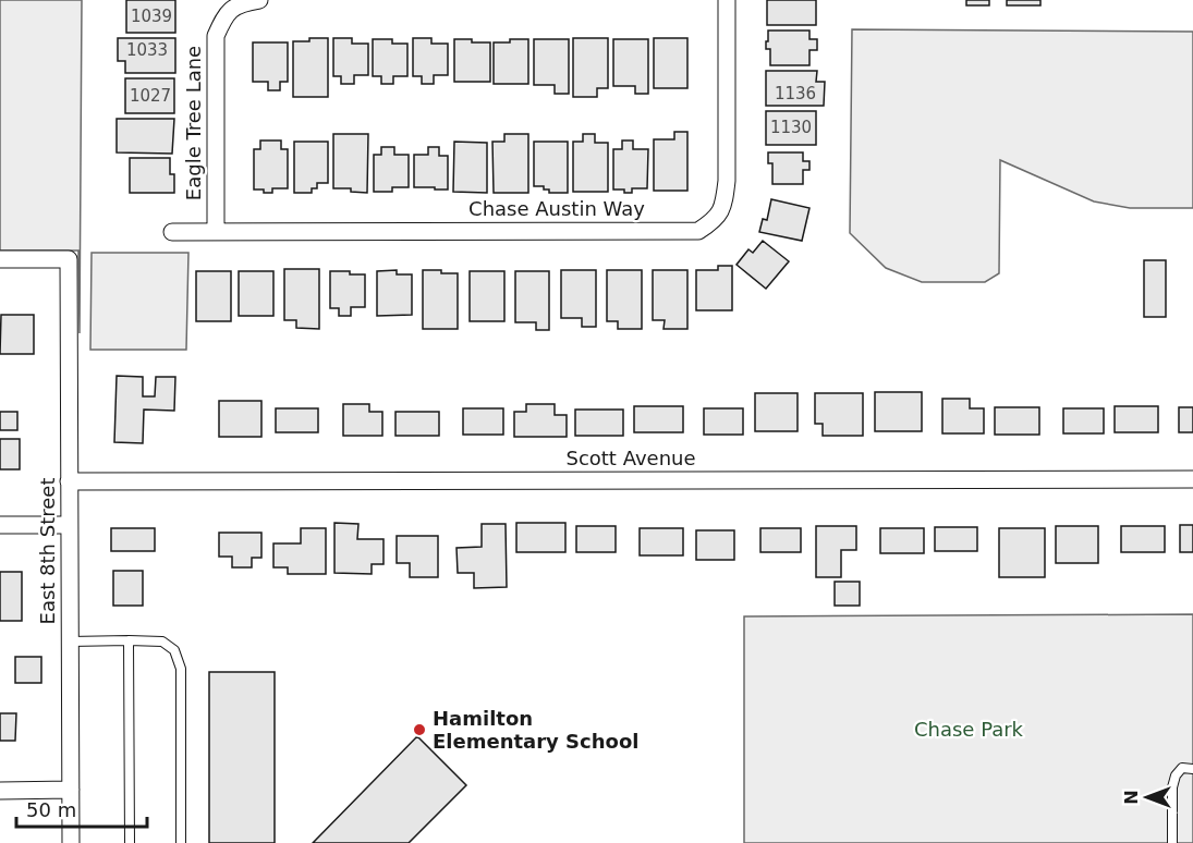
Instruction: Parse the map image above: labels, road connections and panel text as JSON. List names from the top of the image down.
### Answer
{
  "streets": {
    "street": [
      "Eagle Tree Lane",
      "Chase Austin Way",
      "Scott Avenue",
      "East 8th Street"
    ]
  },
  "crossings": [
    ["Eagle Tree Lane", "Chase Austin Way"],
    ["Scott Avenue", "East 8th Street"]
  ],
  "parks": ["Chase Park"],
  "places": ["Hamilton Elementary School"],
  "house_numbers": [
    "1039",
    "1033",
    "1136",
    "1027",
    "1130"
  ],
  "scale_bar": "50 m",
  "north": "left"
}
